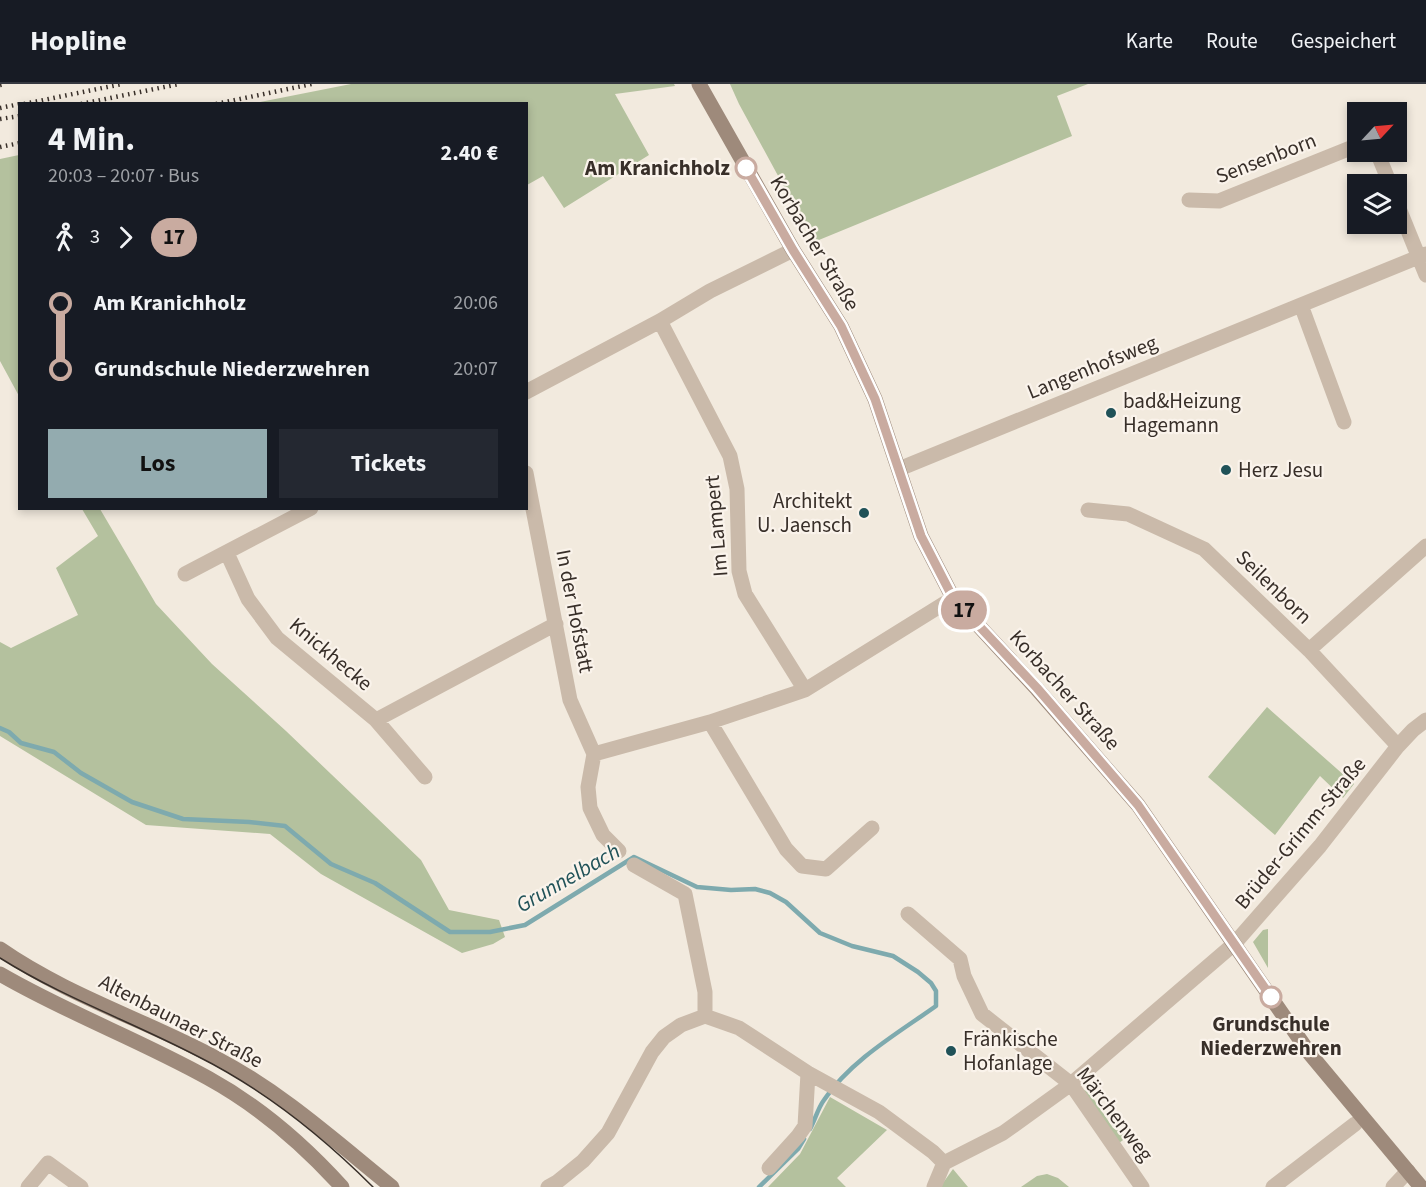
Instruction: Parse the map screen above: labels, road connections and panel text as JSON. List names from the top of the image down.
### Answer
{
  "streets": {
    "street": [
      "Sensenborn",
      "Korbacher Straße",
      "Langenhofsweg",
      "Im Lampert",
      "Seilenborn",
      "In der Hofstatt",
      "Knickhecke",
      "Brüder-Grimm-Straße",
      "Altenbaunaer Straße",
      "Märchenweg"
    ]
  },
  "crossings": [
    ["Korbacher Straße", "Langenhofsweg"],
    ["Korbacher Straße", "Brüder-Grimm-Straße"],
    ["Seilenborn", "Brüder-Grimm-Straße"],
    ["In der Hofstatt", "Knickhecke"],
    ["Brüder-Grimm-Straße", "Märchenweg"]
  ],
  "water": ["Grunnelbach"],
  "places": [
    "Am Kranichholz",
    "bad&Heizung Hagemann",
    "Herz Jesu",
    "Architekt U. Jaensch",
    "Grundschule Niederzwehren",
    "Fränkische Hofanlage"
  ],
  "lines": ["bus line 17"],
  "north": "top right",
  "page": {
    "header": "Hopline",
    "nav": ["Karte", "Route", "Gespeichert"],
    "on_map": "17",
    "heading": ["4 Min.", "20:03 – 20:07 · Bus", "2.40 €"],
    "legs": ["3", "17"],
    "list": [
      {
        "name": "Am Kranichholz",
        "value": "20:06"
      },
      {
        "name": "Grundschule Niederzwehren",
        "value": "20:07"
      }
    ],
    "buttons": ["Los", "Tickets"]
  }
}
